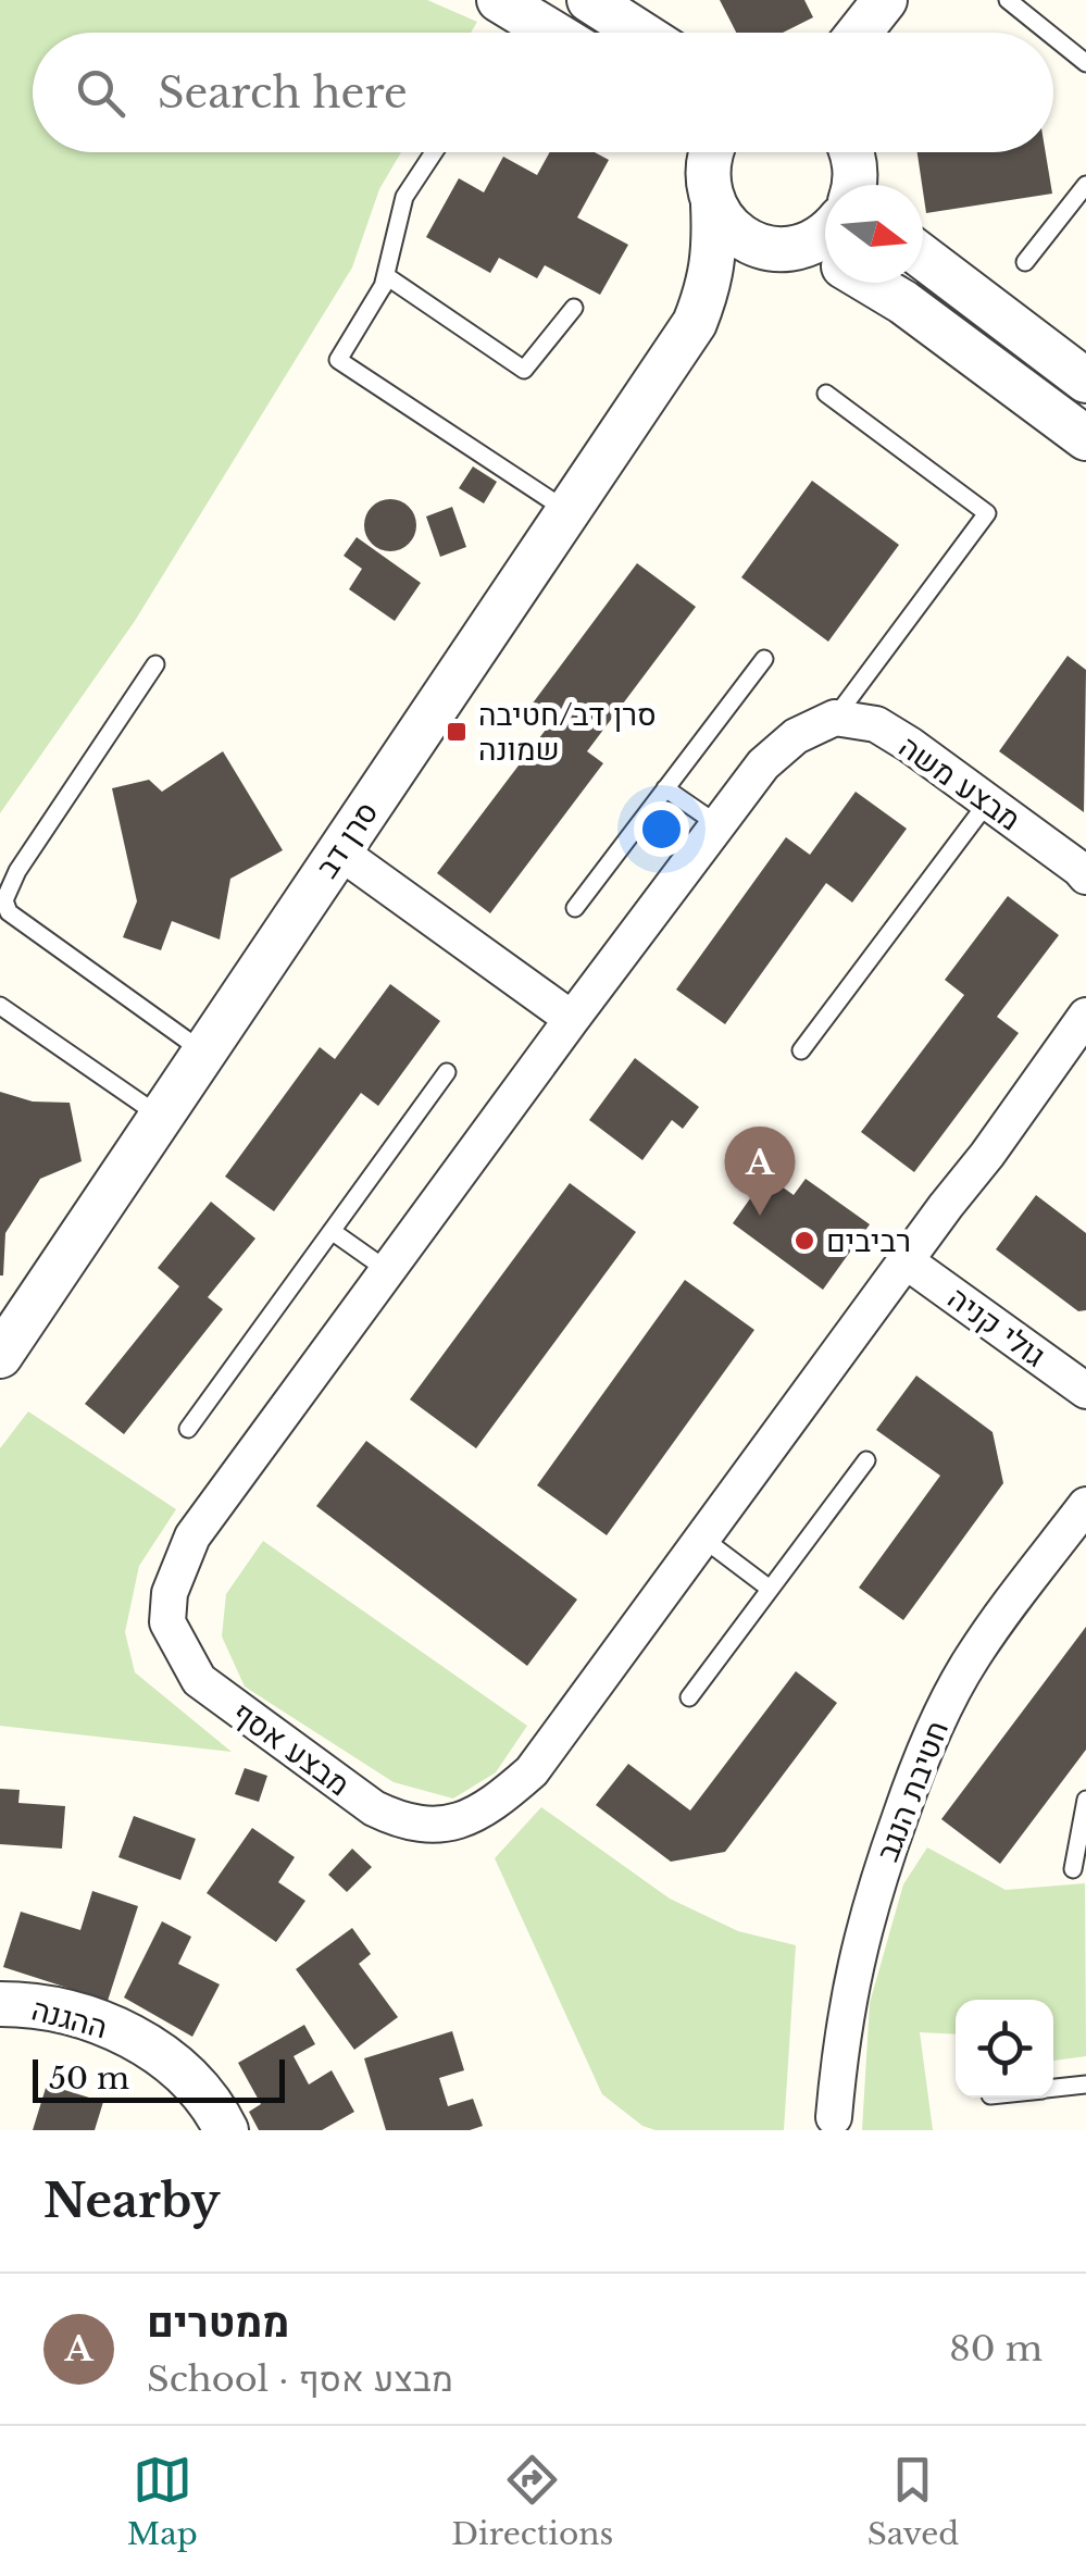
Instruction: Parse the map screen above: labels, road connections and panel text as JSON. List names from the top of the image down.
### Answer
{
  "streets": {
    "street": [
      "מבצע משה",
      "סרן דב",
      "גולי קניה",
      "מבצע אסף",
      "חטיבת הנגב",
      "ההגנה"
    ]
  },
  "crossings": [
    ["גולי קניה", "מבצע אסף"]
  ],
  "places": {
    "transit": ["סרן דב/חטיבה שמונה"],
    "other": ["רביבים"]
  },
  "scale_bar": "50 m",
  "north": "right",
  "page": {
    "search": "Search here",
    "pins": "A",
    "scale": "50 m",
    "heading": "Nearby",
    "list": [
      {
        "mark": "A",
        "name": "ממטרים",
        "note": "School · מבצע אסף",
        "value": "80 m"
      }
    ],
    "nav": ["Map", "Directions", "Saved"]
  }
}
